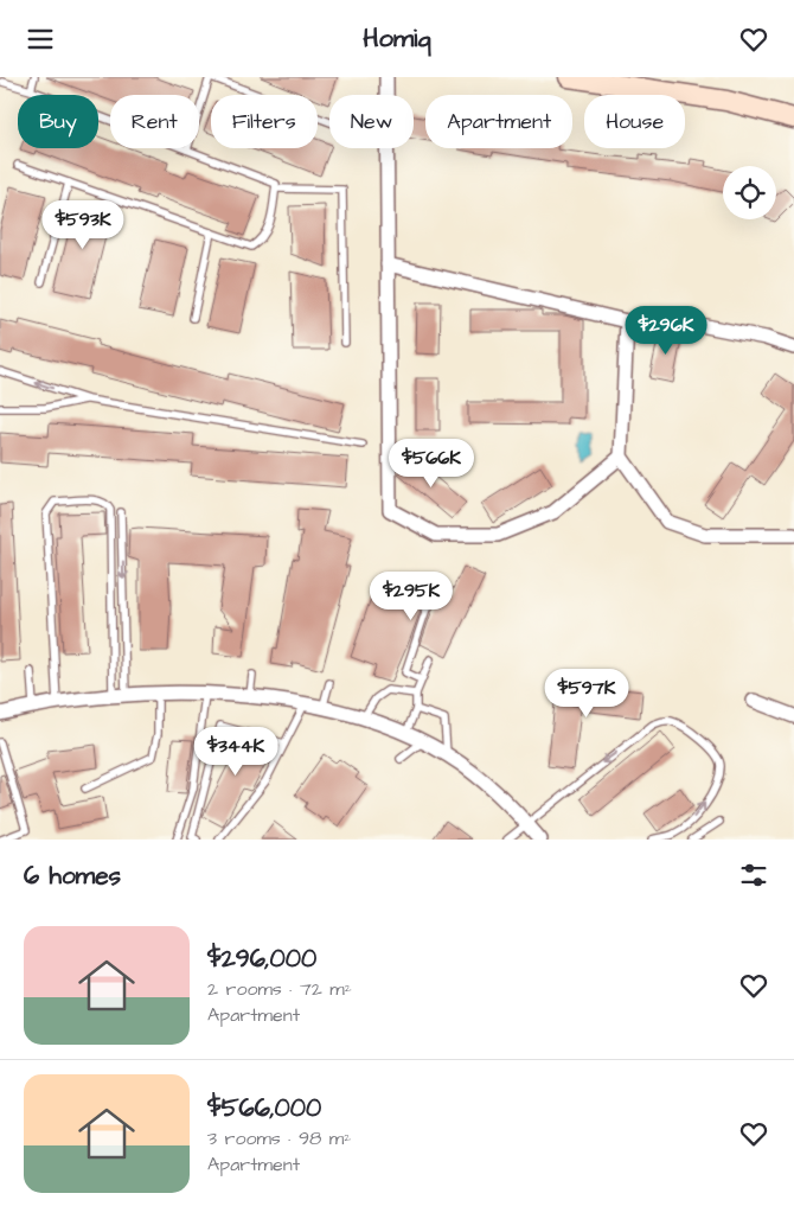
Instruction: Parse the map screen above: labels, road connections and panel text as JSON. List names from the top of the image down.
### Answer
{
  "page": {
    "header": "Homiq",
    "chip": [
      "Buy",
      "Rent",
      "Filters",
      "New",
      "Apartment",
      "House"
    ],
    "price": [
      "$593K",
      "$296K",
      "$566K",
      "$295K",
      "$597K",
      "$344K"
    ],
    "heading": "6 homes",
    "list": [
      {
        "name": "$296,000",
        "note": "2 rooms · 72 m² · Apartment"
      },
      {
        "name": "$566,000",
        "note": "3 rooms · 98 m² · Apartment"
      }
    ]
  }
}
